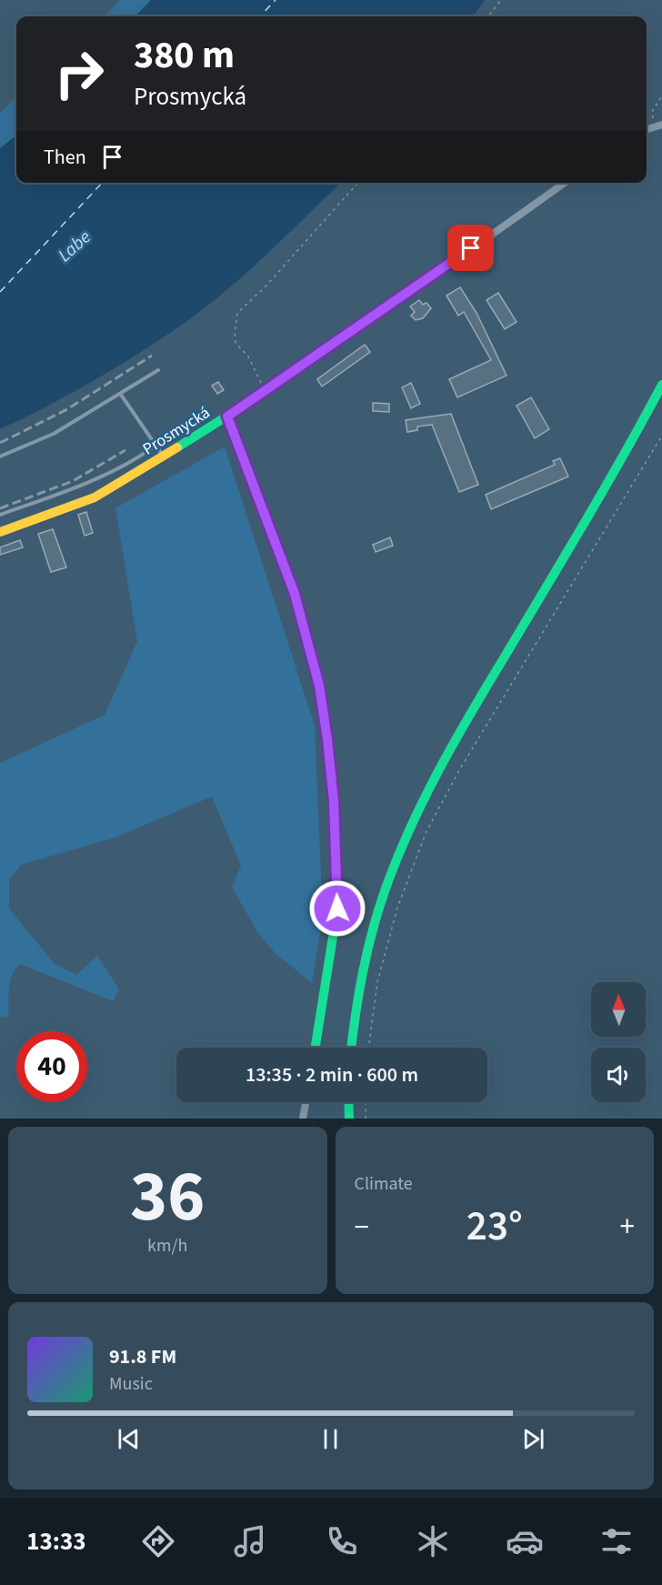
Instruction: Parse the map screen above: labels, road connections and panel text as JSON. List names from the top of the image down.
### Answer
{
  "streets": {
    "street": ["Prosmycká"]
  },
  "water": ["Labe"],
  "north": "top",
  "page": {
    "turn": ["380 m", "Prosmycká"],
    "then": "Then",
    "limit": "40",
    "trip": "13:35 · 2 min · 600 m",
    "tile": [
      ["36", "km/h"],
      "Climate"
    ],
    "heat": ["−", "23°", "+"],
    "song": ["91.8 FM", "Music"],
    "tabs": "13:33"
  }
}
